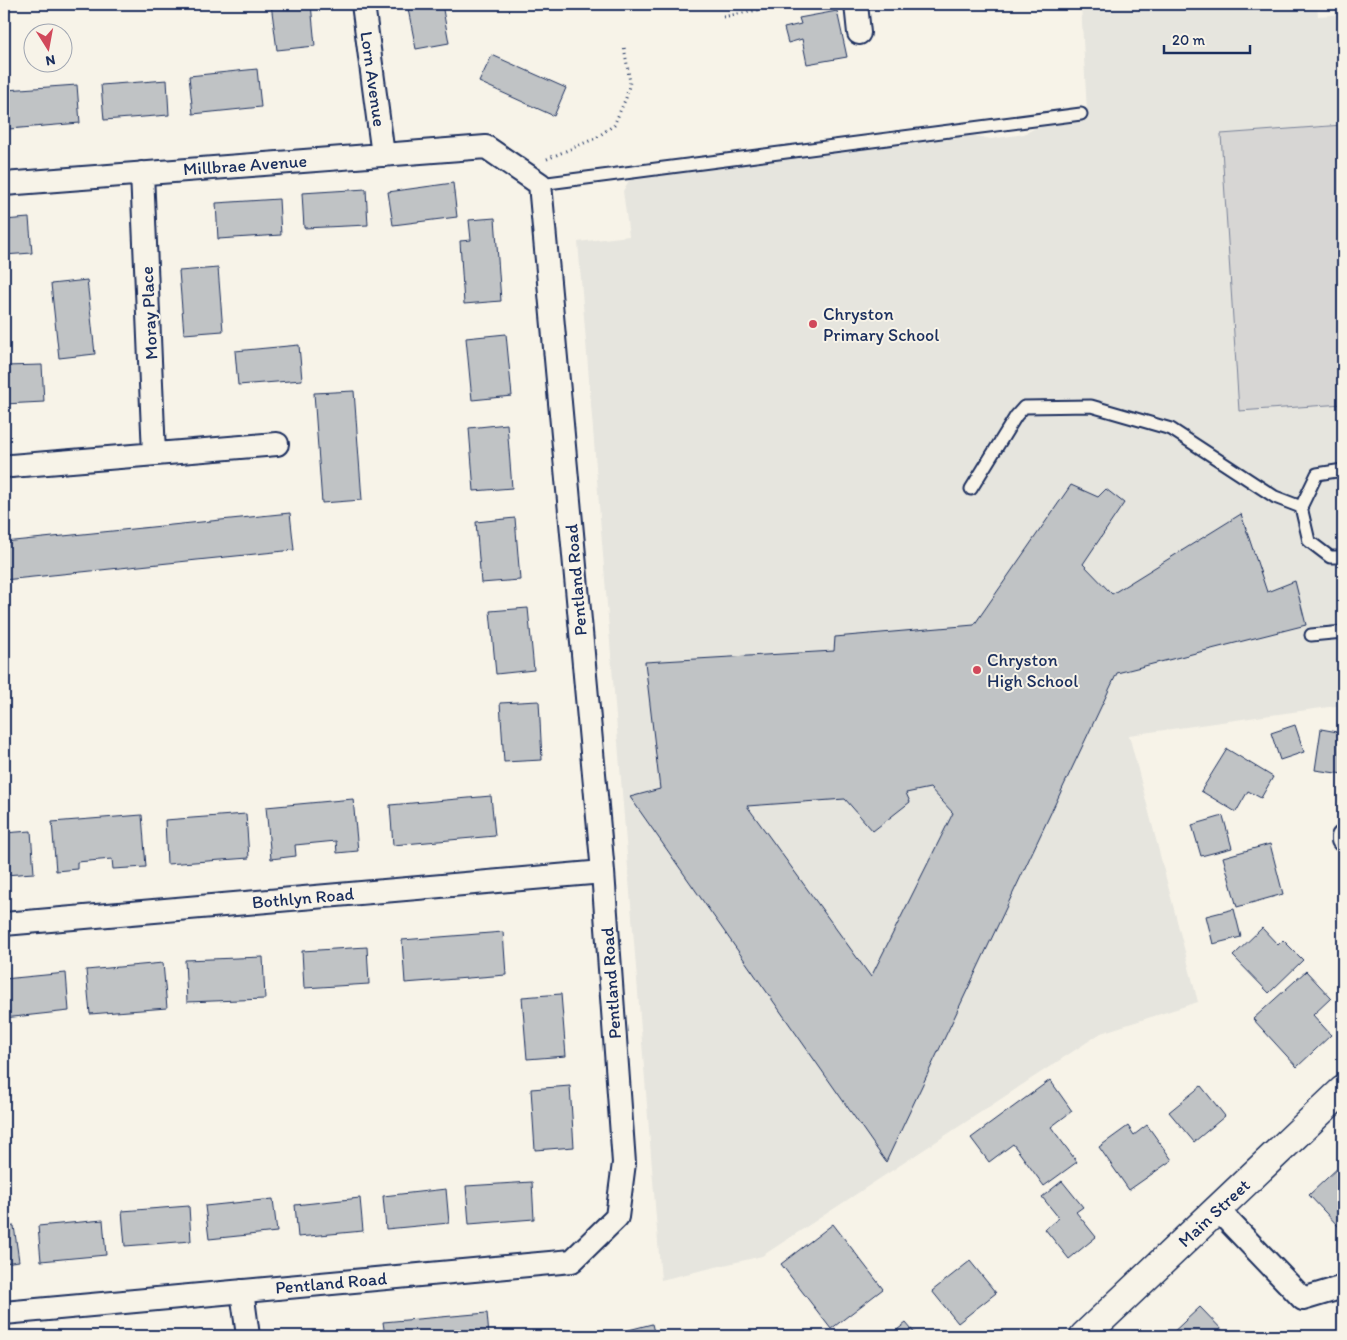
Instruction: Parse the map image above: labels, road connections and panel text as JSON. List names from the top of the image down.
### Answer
{
  "streets": {
    "street": [
      "Lorn Avenue",
      "Millbrae Avenue",
      "Moray Place",
      "Pentland Road",
      "Bothlyn Road",
      "Main Street"
    ]
  },
  "crossings": [
    ["Lorn Avenue", "Millbrae Avenue"],
    ["Millbrae Avenue", "Moray Place"],
    ["Pentland Road", "Bothlyn Road"]
  ],
  "places": ["Chryston Primary School", "Chryston High School"],
  "scale_bar": "20 m",
  "north": "bottom"
}
